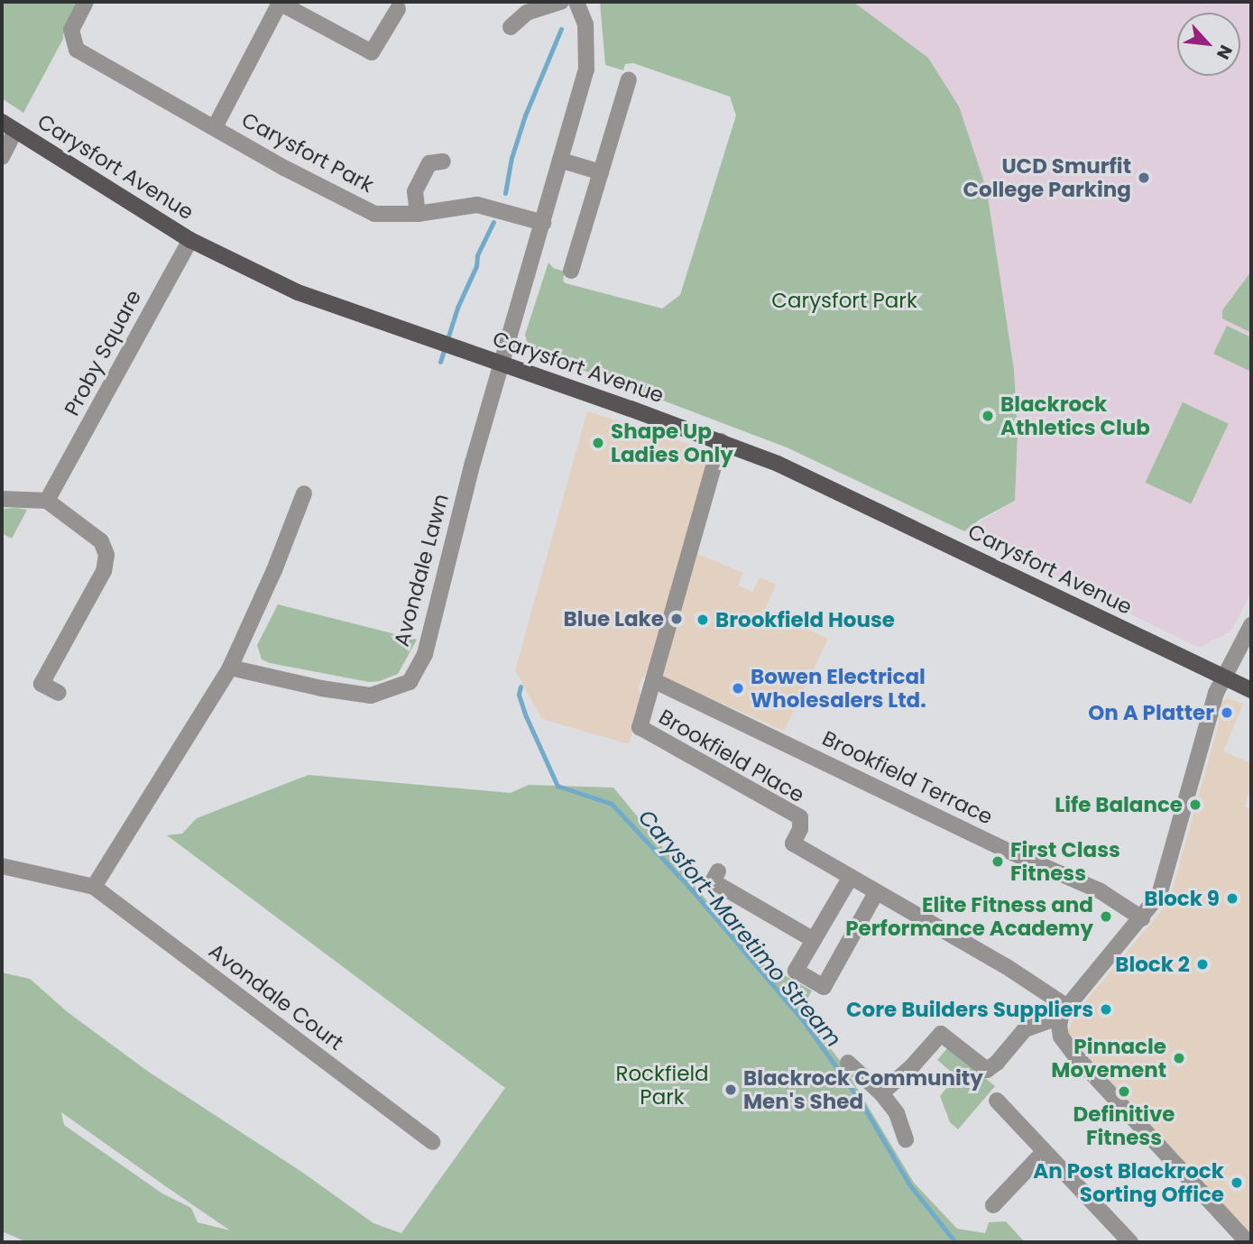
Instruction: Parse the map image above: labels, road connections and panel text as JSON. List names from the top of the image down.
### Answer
{
  "streets": {
    "main road": ["Carysfort Avenue"],
    "street": [
      "Carysfort Park",
      "Proby Square",
      "Avondale Lawn",
      "Brookfield Place",
      "Brookfield Terrace",
      "Avondale Court"
    ]
  },
  "crossings": [
    ["Carysfort Avenue", "Proby Square"],
    ["Carysfort Avenue", "Avondale Lawn"],
    ["Brookfield Place", "Brookfield Terrace"]
  ],
  "water": ["Carysfort-Maretimo Stream"],
  "parks": ["Carysfort Park", "Rockfield Park"],
  "places": [
    "UCD Smurfit College Parking",
    "Blackrock Athletics Club",
    "Shape Up Ladies Only",
    "Blue Lake",
    "Brookfield House",
    "Bowen Electrical Wholesalers Ltd.",
    "On A Platter",
    "Life Balance",
    "First Class Fitness",
    "Block 9",
    "Elite Fitness and Performance Academy",
    "Block 2",
    "Core Builders Suppliers",
    "Pinnacle Movement",
    "Blackrock Community Men's Shed",
    "Definitive Fitness",
    "An Post Blackrock Sorting Office"
  ],
  "north": "bottom right"
}
